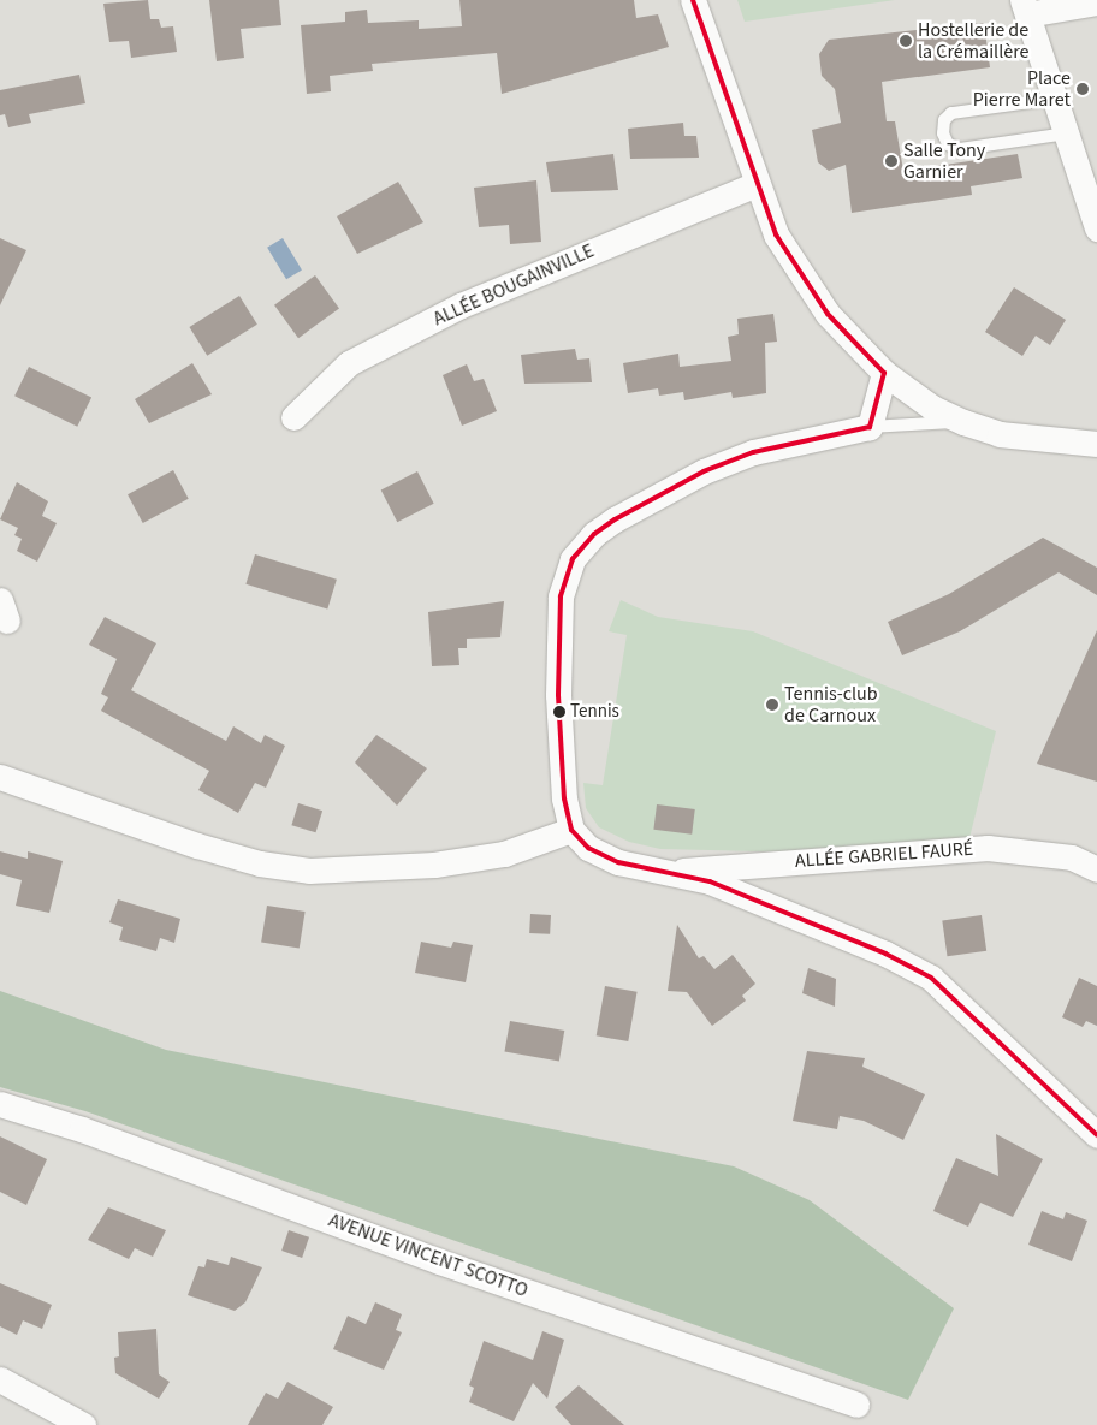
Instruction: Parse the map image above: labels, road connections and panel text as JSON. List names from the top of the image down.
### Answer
{
  "streets": {
    "street": ["ALLÉE BOUGAINVILLE", "ALLÉE GABRIEL FAURÉ", "AVENUE VINCENT SCOTTO"]
  },
  "places": [
    "Hostellerie de la Crémaillère",
    "Place Pierre Maret",
    "Salle Tony Garnier",
    "Tennis-club de Carnoux",
    "Tennis"
  ]
}
